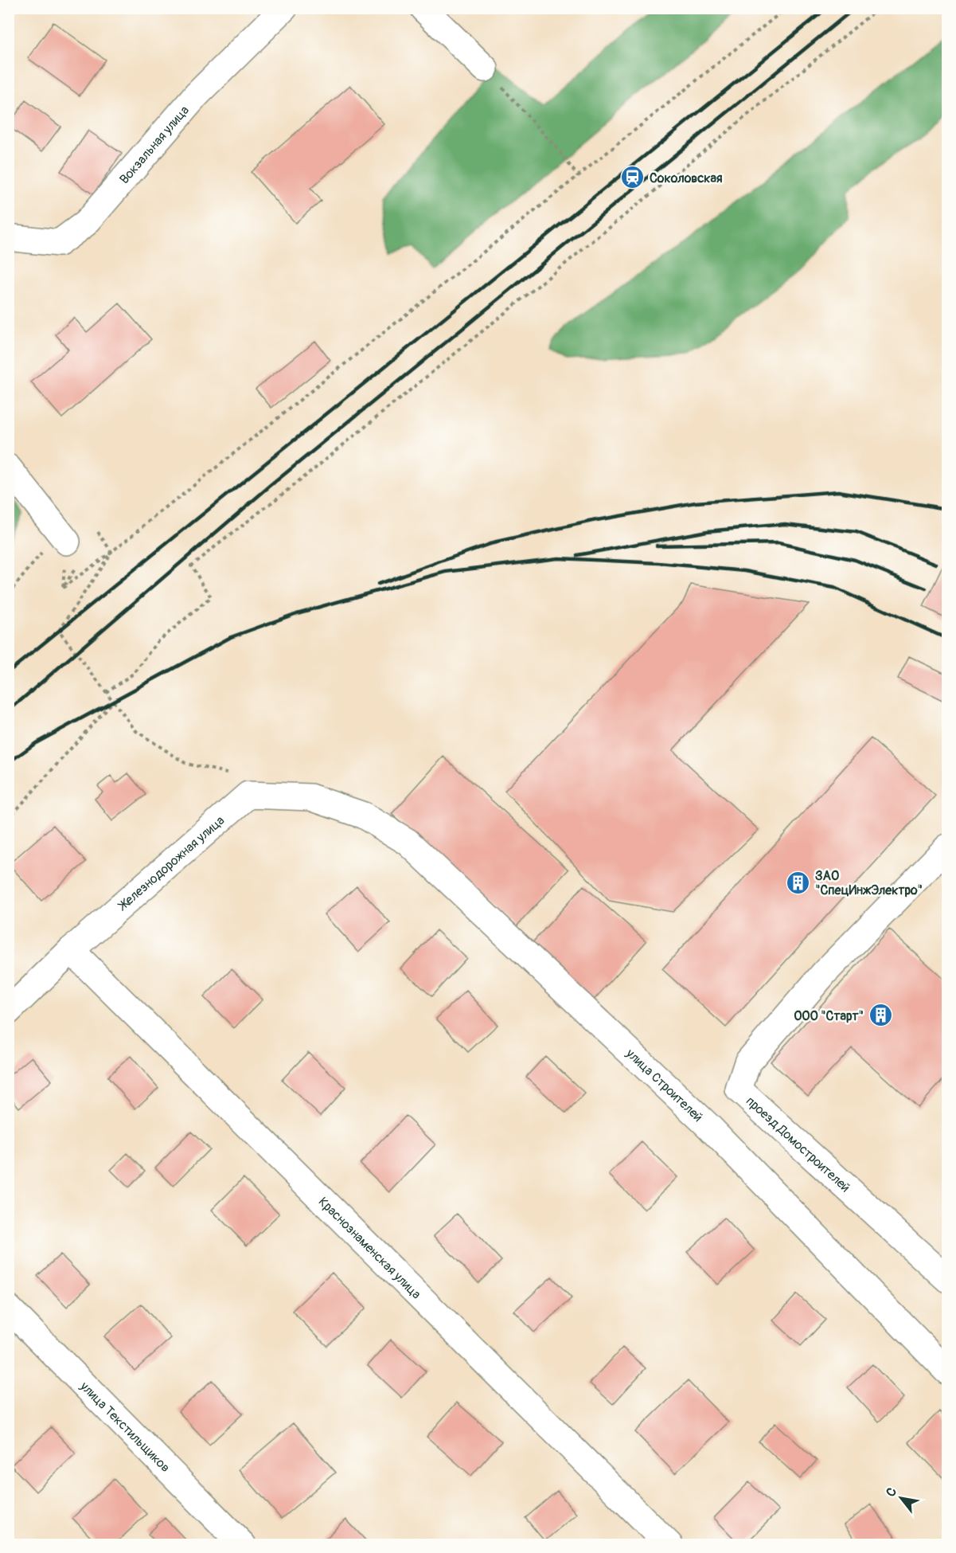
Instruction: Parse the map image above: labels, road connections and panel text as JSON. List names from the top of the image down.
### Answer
{
  "streets": {
    "street": [
      "Вокзальная улица",
      "Железнодорожная улица",
      "улица Строителей",
      "проезд Домостроителей",
      "Краснознаменская улица",
      "улица Текстильщиков"
    ]
  },
  "crossings": [
    ["Железнодорожная улица", "улица Строителей"],
    ["Железнодорожная улица", "Краснознаменская улица"]
  ],
  "places": {
    "station": ["Соколовская"],
    "building": ["ЗАО \"СпецИнжЭлектро\"", "ООО \"Старт\""]
  },
  "north": "top left"
}
